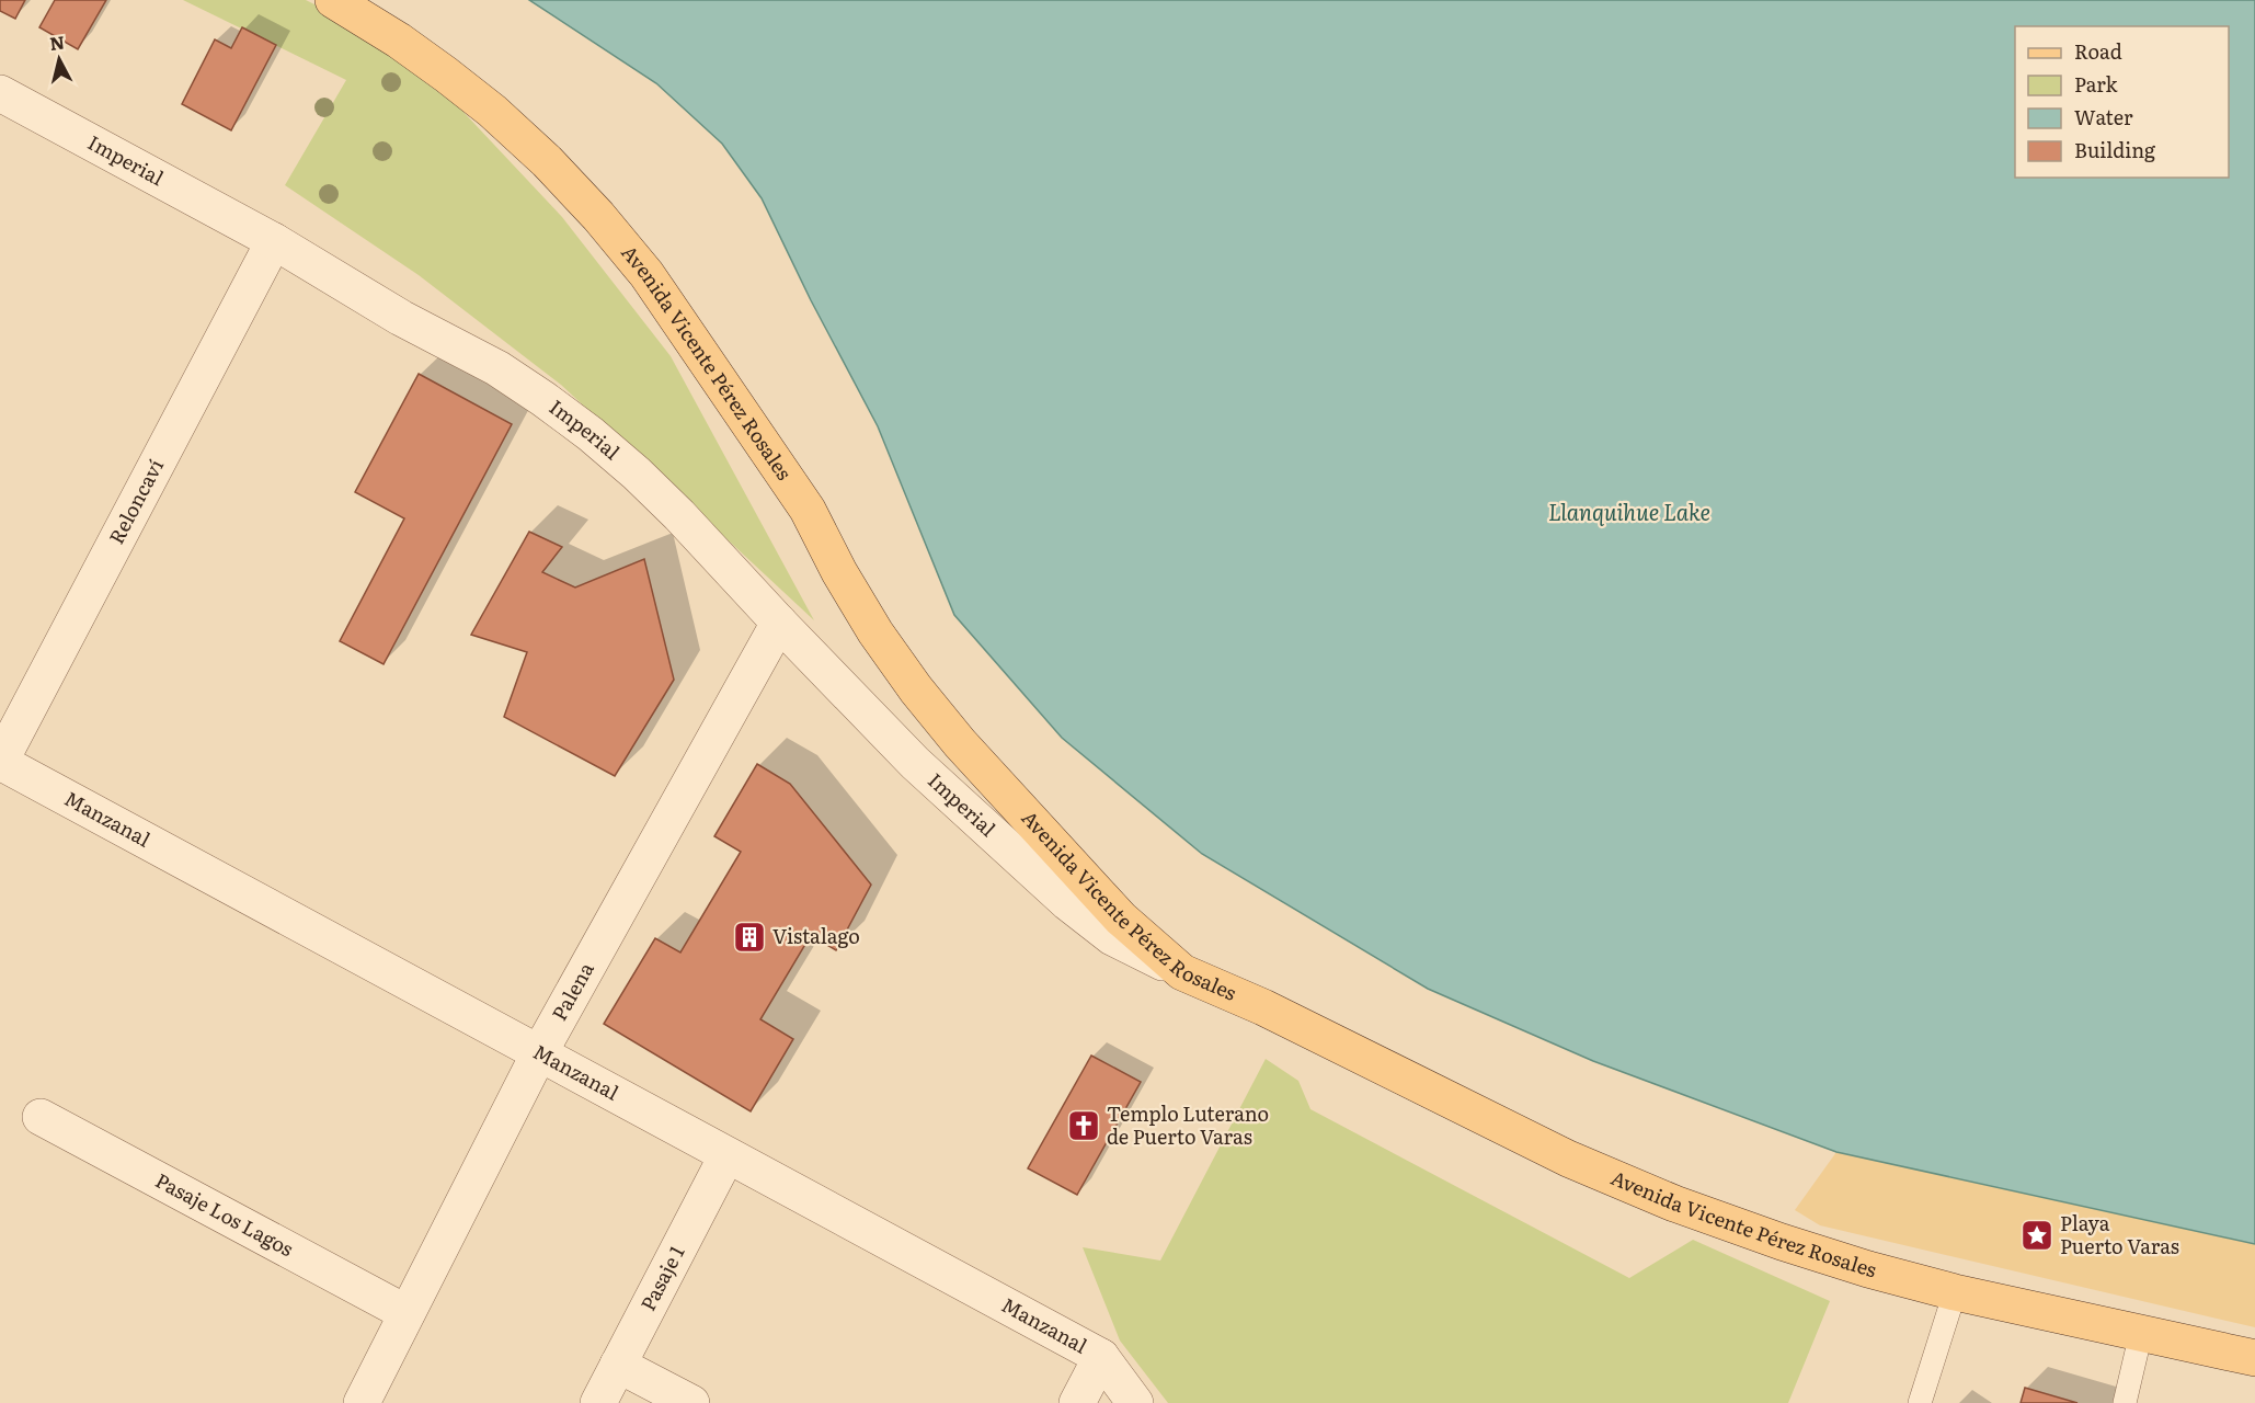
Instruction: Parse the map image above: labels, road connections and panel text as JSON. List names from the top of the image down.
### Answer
{
  "streets": {
    "main road": ["Avenida Vicente Pérez Rosales"],
    "street": [
      "Imperial",
      "Reloncaví",
      "Manzanal",
      "Palena",
      "Pasaje Los Lagos",
      "Pasaje 1"
    ]
  },
  "crossings": [
    ["Imperial", "Avenida Vicente Pérez Rosales"],
    ["Imperial", "Reloncaví"],
    ["Imperial", "Palena"],
    ["Reloncaví", "Manzanal"],
    ["Manzanal", "Palena"],
    ["Manzanal", "Pasaje 1"],
    ["Palena", "Pasaje Los Lagos"]
  ],
  "water": ["Llanquihue Lake"],
  "places": {
    "building": ["Vistalago"],
    "church": ["Templo Luterano de Puerto Varas"],
    "place": ["Playa Puerto Varas"]
  },
  "legend": [
    "Road",
    "Park",
    "Water",
    "Building"
  ],
  "north": "top"
}
